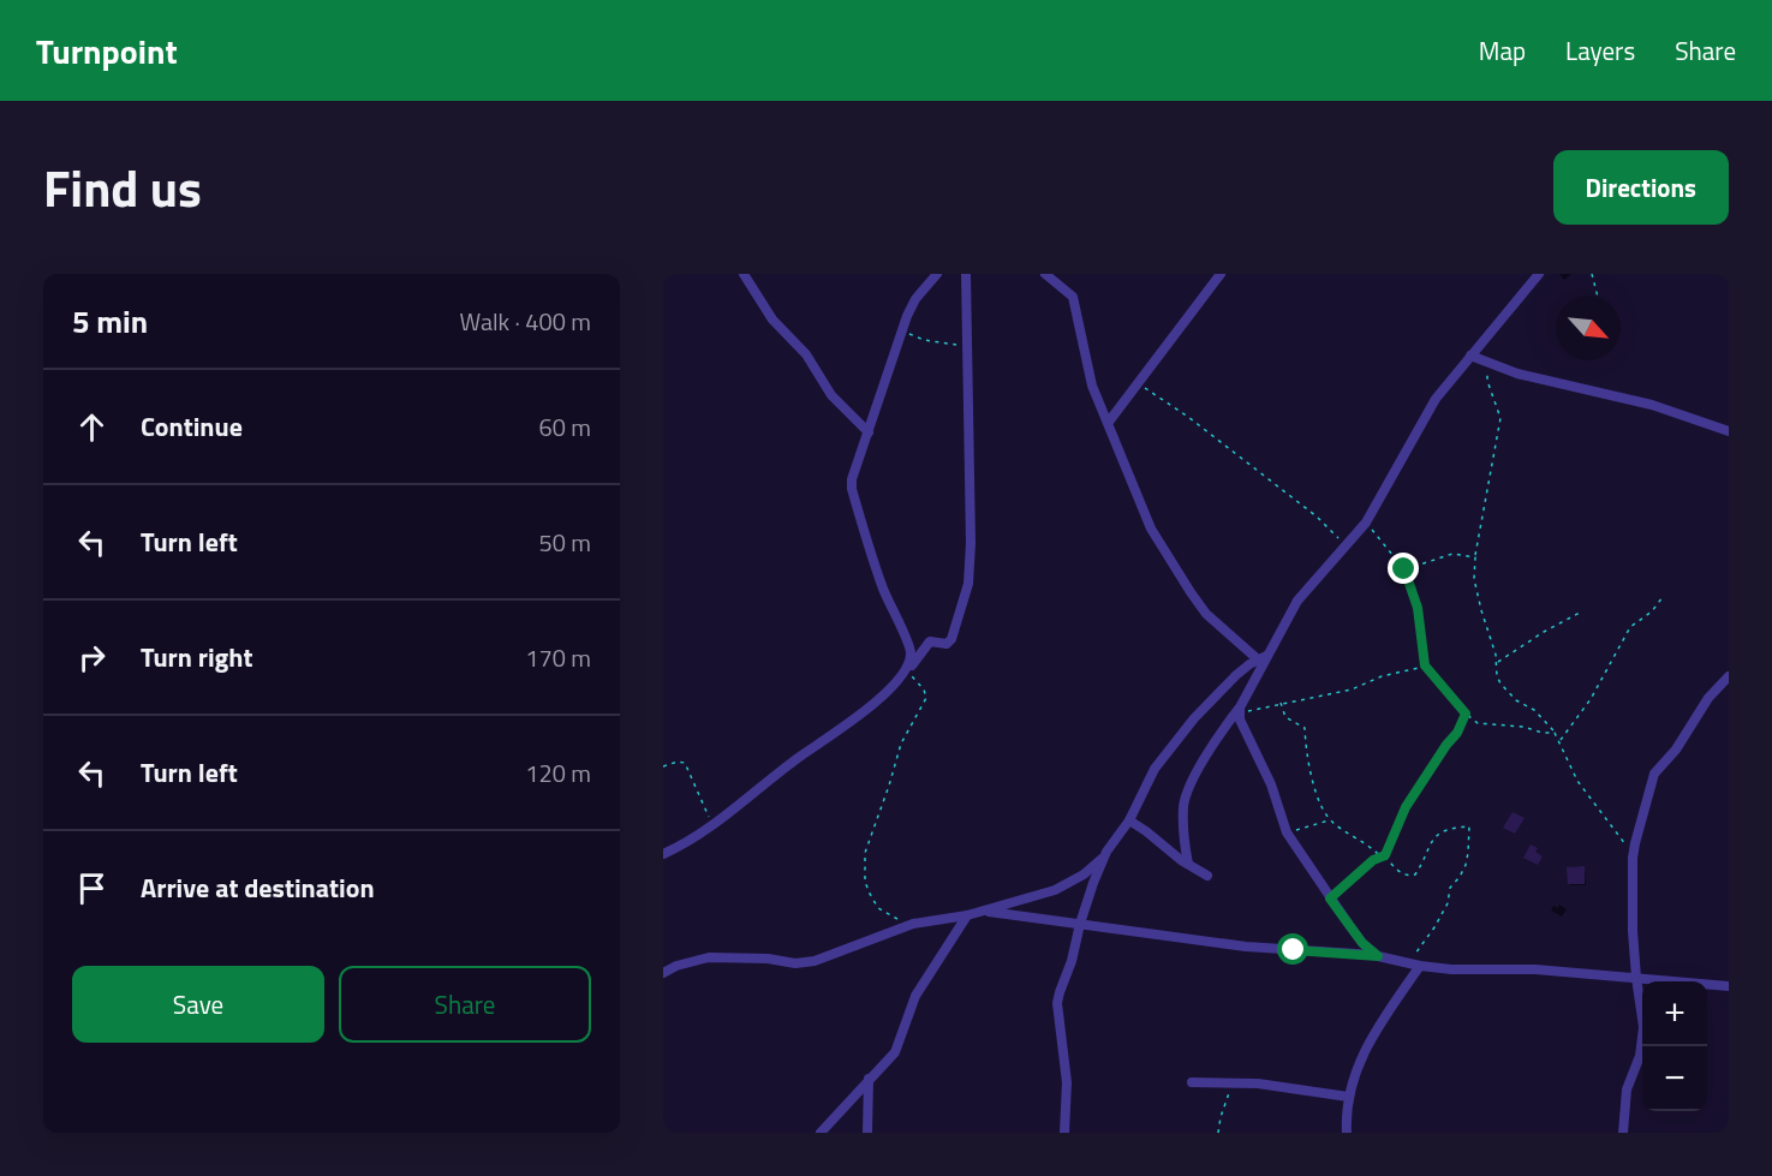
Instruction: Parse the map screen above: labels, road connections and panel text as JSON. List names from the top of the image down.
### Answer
{
  "north": "bottom right",
  "page": {
    "header": "Turnpoint",
    "nav": ["Map", "Layers", "Share"],
    "title": "Find us",
    "buttons": [
      "Directions",
      ["Save", "Share"]
    ],
    "heading": ["5 min", "Walk · 400 m"],
    "list": [
      ["Continue", "60 m"],
      ["Turn left", "50 m"],
      ["Turn right", "170 m"],
      ["Turn left", "120 m"],
      "Arrive at destination"
    ],
    "map_buttons": ["+", "−"]
  }
}
